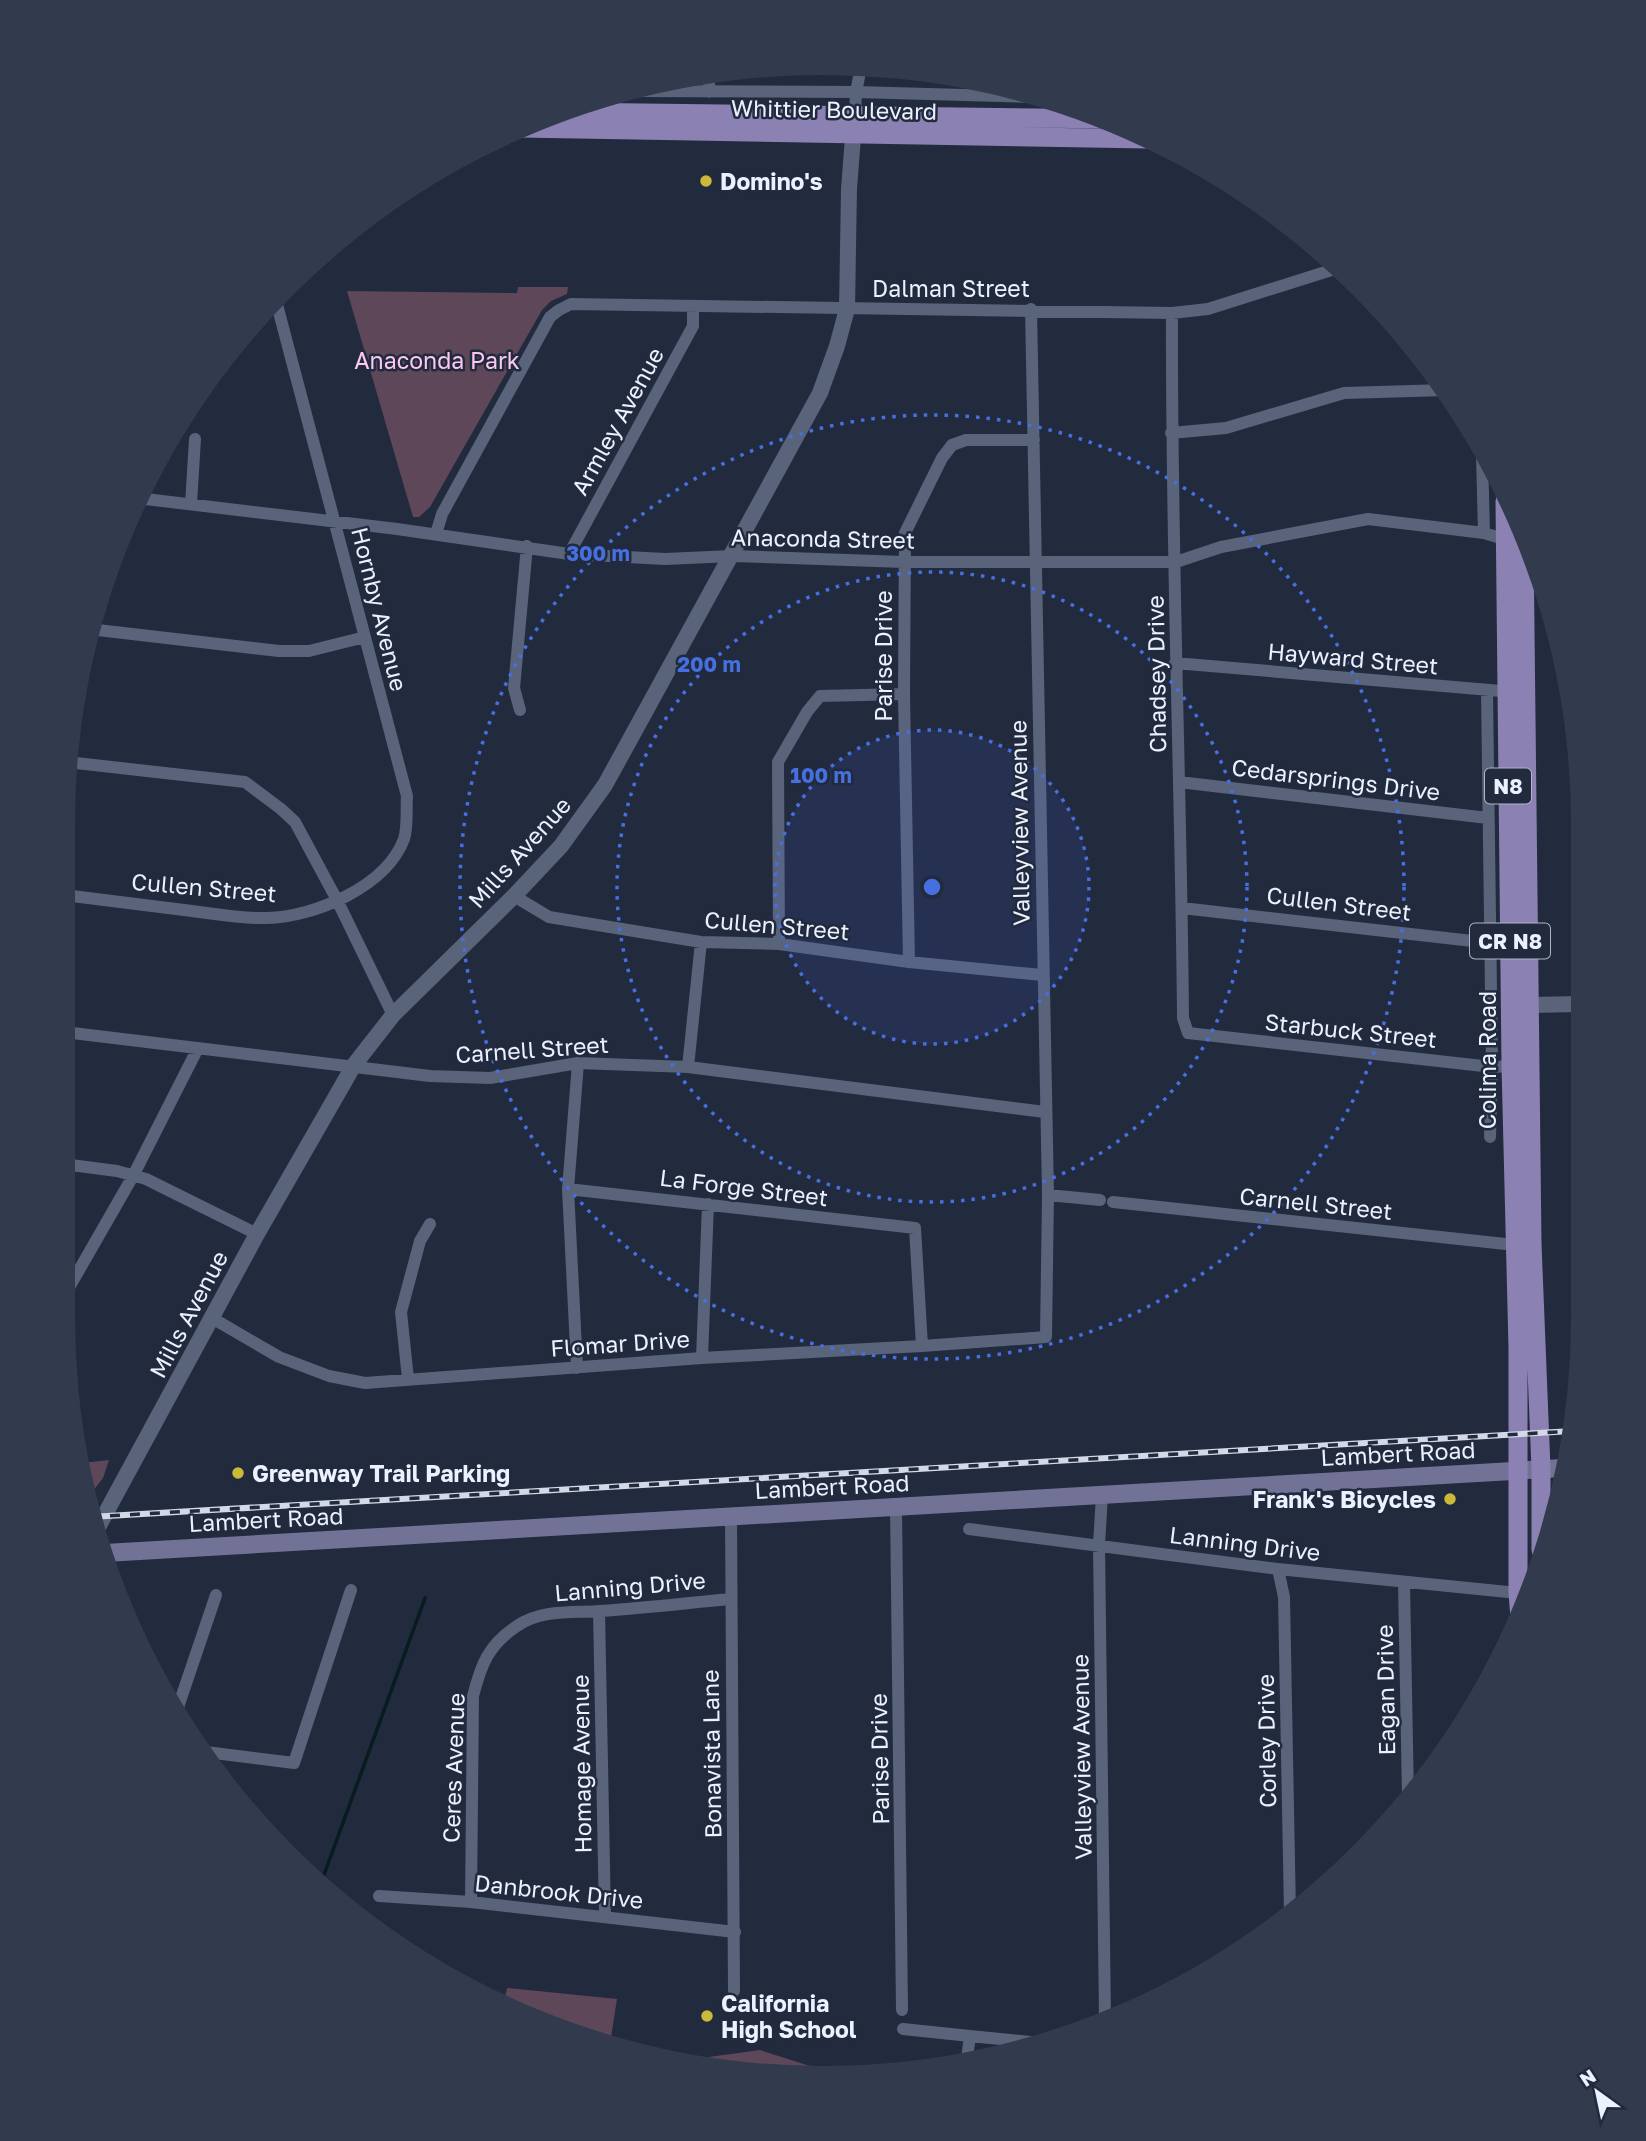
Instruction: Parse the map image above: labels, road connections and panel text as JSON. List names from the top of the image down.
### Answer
{
  "streets": {
    "main road": [
      "Whittier Boulevard",
      "N8",
      "CR N8",
      "Colima Road",
      "Lambert Road"
    ],
    "street": [
      "Dalman Street",
      "Armley Avenue",
      "Anaconda Street",
      "Hornby Avenue",
      "Parise Drive",
      "Hayward Street",
      "Chadsey Drive",
      "Cedarsprings Drive",
      "Valleyview Avenue",
      "Mills Avenue",
      "Cullen Street",
      "Starbuck Street",
      "Carnell Street",
      "La Forge Street",
      "Flomar Drive",
      "Lanning Drive",
      "Eagan Drive",
      "Corley Drive",
      "Bonavista Lane",
      "Homage Avenue",
      "Ceres Avenue",
      "Danbrook Drive"
    ]
  },
  "crossings": [
    ["Whittier Boulevard", "Mills Avenue"],
    ["Dalman Street", "Armley Avenue"],
    ["Dalman Street", "Anaconda Street"],
    ["Dalman Street", "Chadsey Drive"],
    ["Dalman Street", "Valleyview Avenue"],
    ["Dalman Street", "Mills Avenue"],
    ["Armley Avenue", "Anaconda Street"],
    ["Anaconda Street", "Hornby Avenue"],
    ["Anaconda Street", "Parise Drive"],
    ["Anaconda Street", "Chadsey Drive"],
    ["Anaconda Street", "Valleyview Avenue"],
    ["Anaconda Street", "Mills Avenue"],
    ["Hornby Avenue", "Cullen Street"],
    ["Parise Drive", "Valleyview Avenue"],
    ["Parise Drive", "Cullen Street"],
    ["Parise Drive", "Lambert Road"],
    ["Hayward Street", "Chadsey Drive"],
    ["Hayward Street", "Colima Road"],
    ["Chadsey Drive", "Cedarsprings Drive"],
    ["Chadsey Drive", "Cullen Street"],
    ["Chadsey Drive", "Starbuck Street"],
    ["Valleyview Avenue", "Cullen Street"],
    ["Valleyview Avenue", "Carnell Street"],
    ["Valleyview Avenue", "Flomar Drive"],
    ["Valleyview Avenue", "Lambert Road"],
    ["Valleyview Avenue", "Lanning Drive"],
    ["Mills Avenue", "Cullen Street"],
    ["Mills Avenue", "Carnell Street"],
    ["Mills Avenue", "Flomar Drive"],
    ["Starbuck Street", "Colima Road"],
    ["Carnell Street", "Colima Road"],
    ["Colima Road", "Lambert Road"],
    ["Colima Road", "Lanning Drive"],
    ["La Forge Street", "Flomar Drive"],
    ["Lambert Road", "Bonavista Lane"],
    ["Lanning Drive", "Eagan Drive"],
    ["Lanning Drive", "Corley Drive"],
    ["Lanning Drive", "Bonavista Lane"],
    ["Lanning Drive", "Homage Avenue"],
    ["Lanning Drive", "Ceres Avenue"],
    ["Bonavista Lane", "Danbrook Drive"],
    ["Homage Avenue", "Danbrook Drive"],
    ["Ceres Avenue", "Danbrook Drive"]
  ],
  "parks": ["Anaconda Park"],
  "places": [
    "Domino's",
    "Greenway Trail Parking",
    "Frank's Bicycles",
    "California High School"
  ],
  "north": "top left",
  "rings": ["300 m", "200 m", "100 m"]
}
